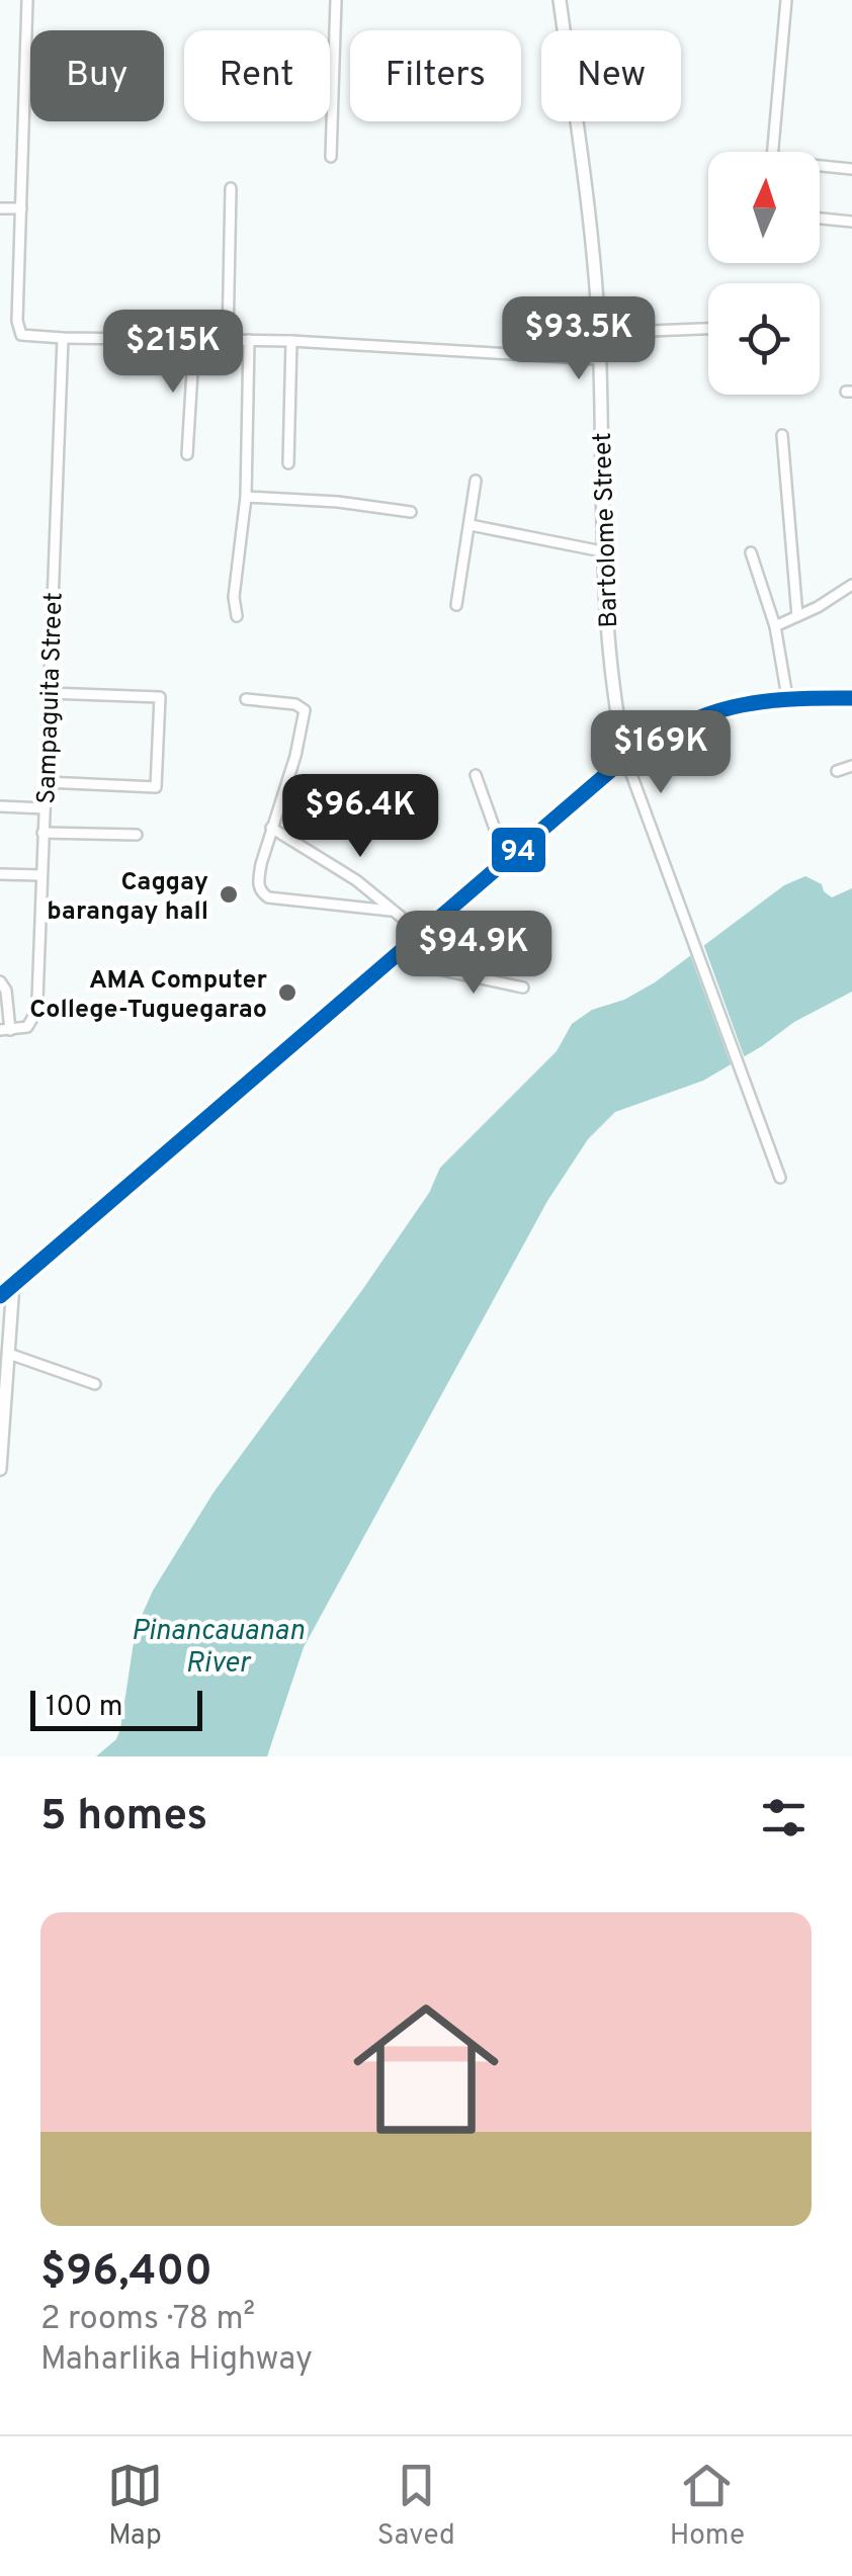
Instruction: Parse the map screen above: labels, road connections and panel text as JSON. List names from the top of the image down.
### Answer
{
  "streets": {
    "street": ["Bartolome Street", "Sampaguita Street"]
  },
  "water": ["Pinancauanan River"],
  "places": ["Caggay barangay hall", "AMA Computer College-Tuguegarao"],
  "lines": ["transit line 94"],
  "scale_bar": "100 m",
  "north": "top",
  "page": {
    "chip": [
      "Buy",
      "Rent",
      "Filters",
      "New"
    ],
    "price": [
      "$93.5K",
      "$215K",
      "$169K",
      "$96.4K",
      "$94.9K"
    ],
    "scale": "100 m",
    "heading": "5 homes",
    "list": [
      {
        "name": "$96,400",
        "note": "2 rooms · 78 m² · Maharlika Highway"
      }
    ],
    "tabs": ["Map", "Saved", "Home"]
  }
}
